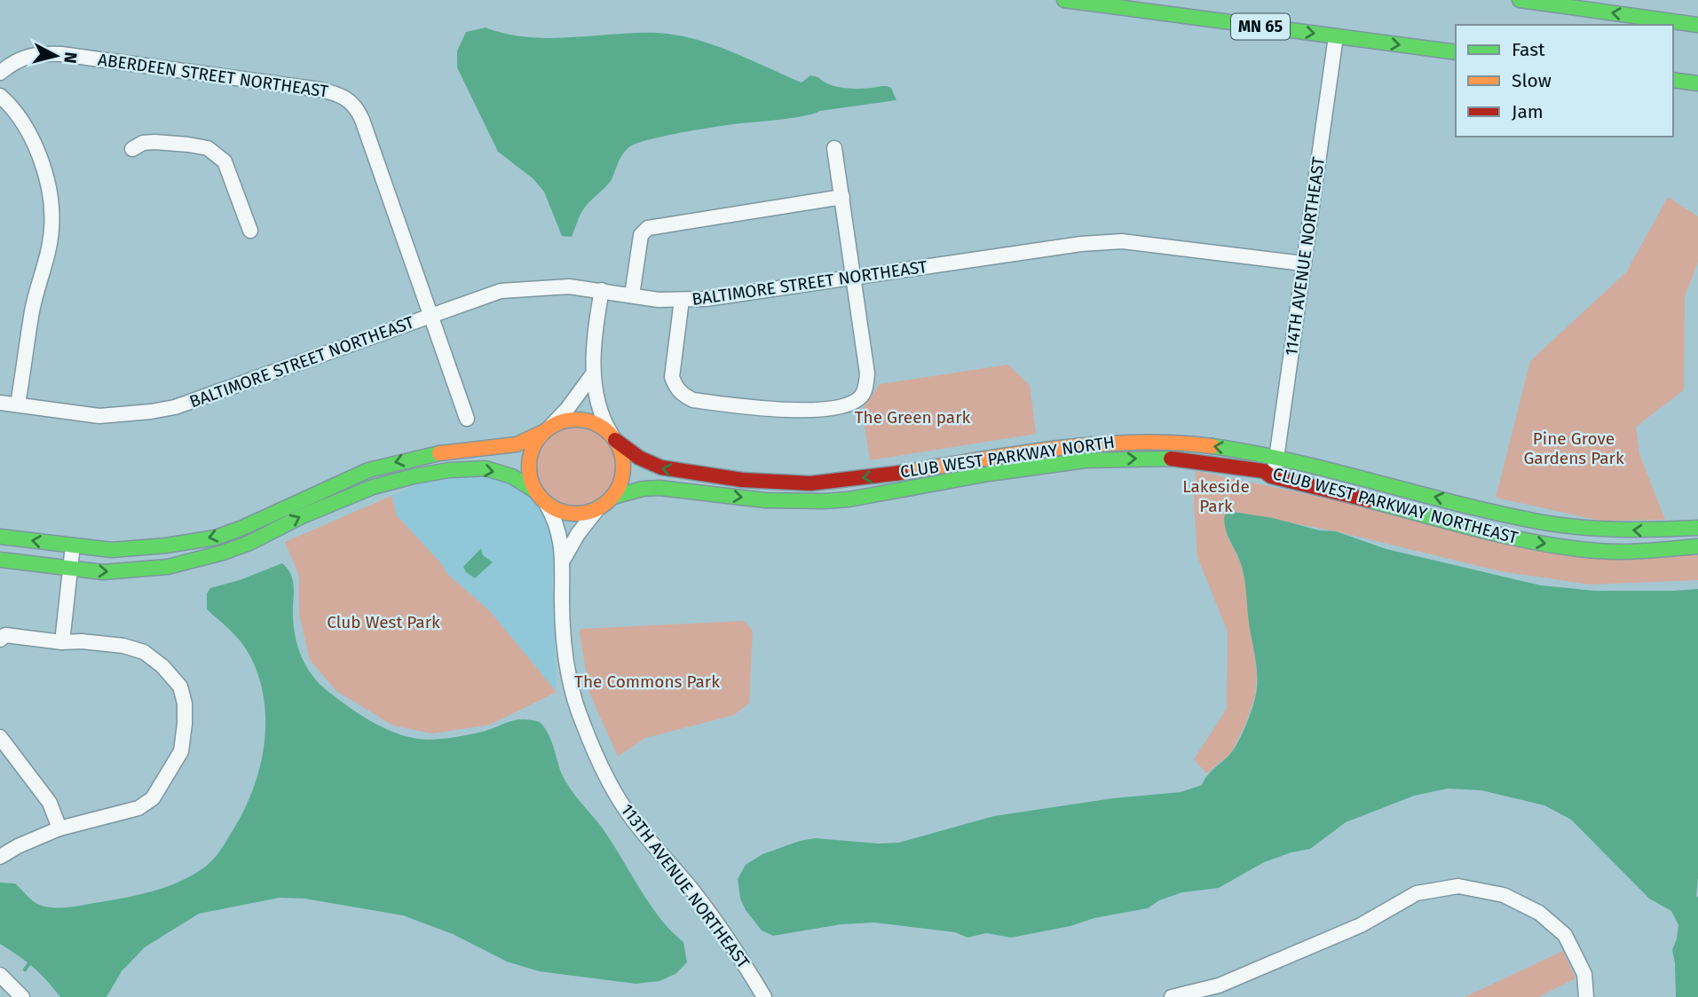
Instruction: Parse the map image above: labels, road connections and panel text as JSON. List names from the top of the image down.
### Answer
{
  "streets": {
    "main road": ["MN 65", "CLUB WEST PARKWAY NORTH", "CLUB WEST PARKWAY NORTHEAST"],
    "street": [
      "ABERDEEN STREET NORTHEAST",
      "114TH AVENUE NORTHEAST",
      "BALTIMORE STREET NORTHEAST",
      "113TH AVENUE NORTHEAST"
    ]
  },
  "crossings": [
    ["MN 65", "114TH AVENUE NORTHEAST"],
    ["ABERDEEN STREET NORTHEAST", "BALTIMORE STREET NORTHEAST"],
    ["114TH AVENUE NORTHEAST", "BALTIMORE STREET NORTHEAST"],
    ["114TH AVENUE NORTHEAST", "CLUB WEST PARKWAY NORTH"],
    ["114TH AVENUE NORTHEAST", "CLUB WEST PARKWAY NORTHEAST"],
    ["CLUB WEST PARKWAY NORTH", "CLUB WEST PARKWAY NORTHEAST"],
    ["CLUB WEST PARKWAY NORTH", "113TH AVENUE NORTHEAST"],
    ["CLUB WEST PARKWAY NORTHEAST", "113TH AVENUE NORTHEAST"]
  ],
  "one_way": ["CLUB WEST PARKWAY NORTH", "CLUB WEST PARKWAY NORTHEAST"],
  "parks": [
    "The Green park",
    "Pine Grove Gardens Park",
    "Lakeside Park",
    "Club West Park",
    "The Commons Park"
  ],
  "legend": ["Fast", "Slow", "Jam"],
  "north": "right"
}
